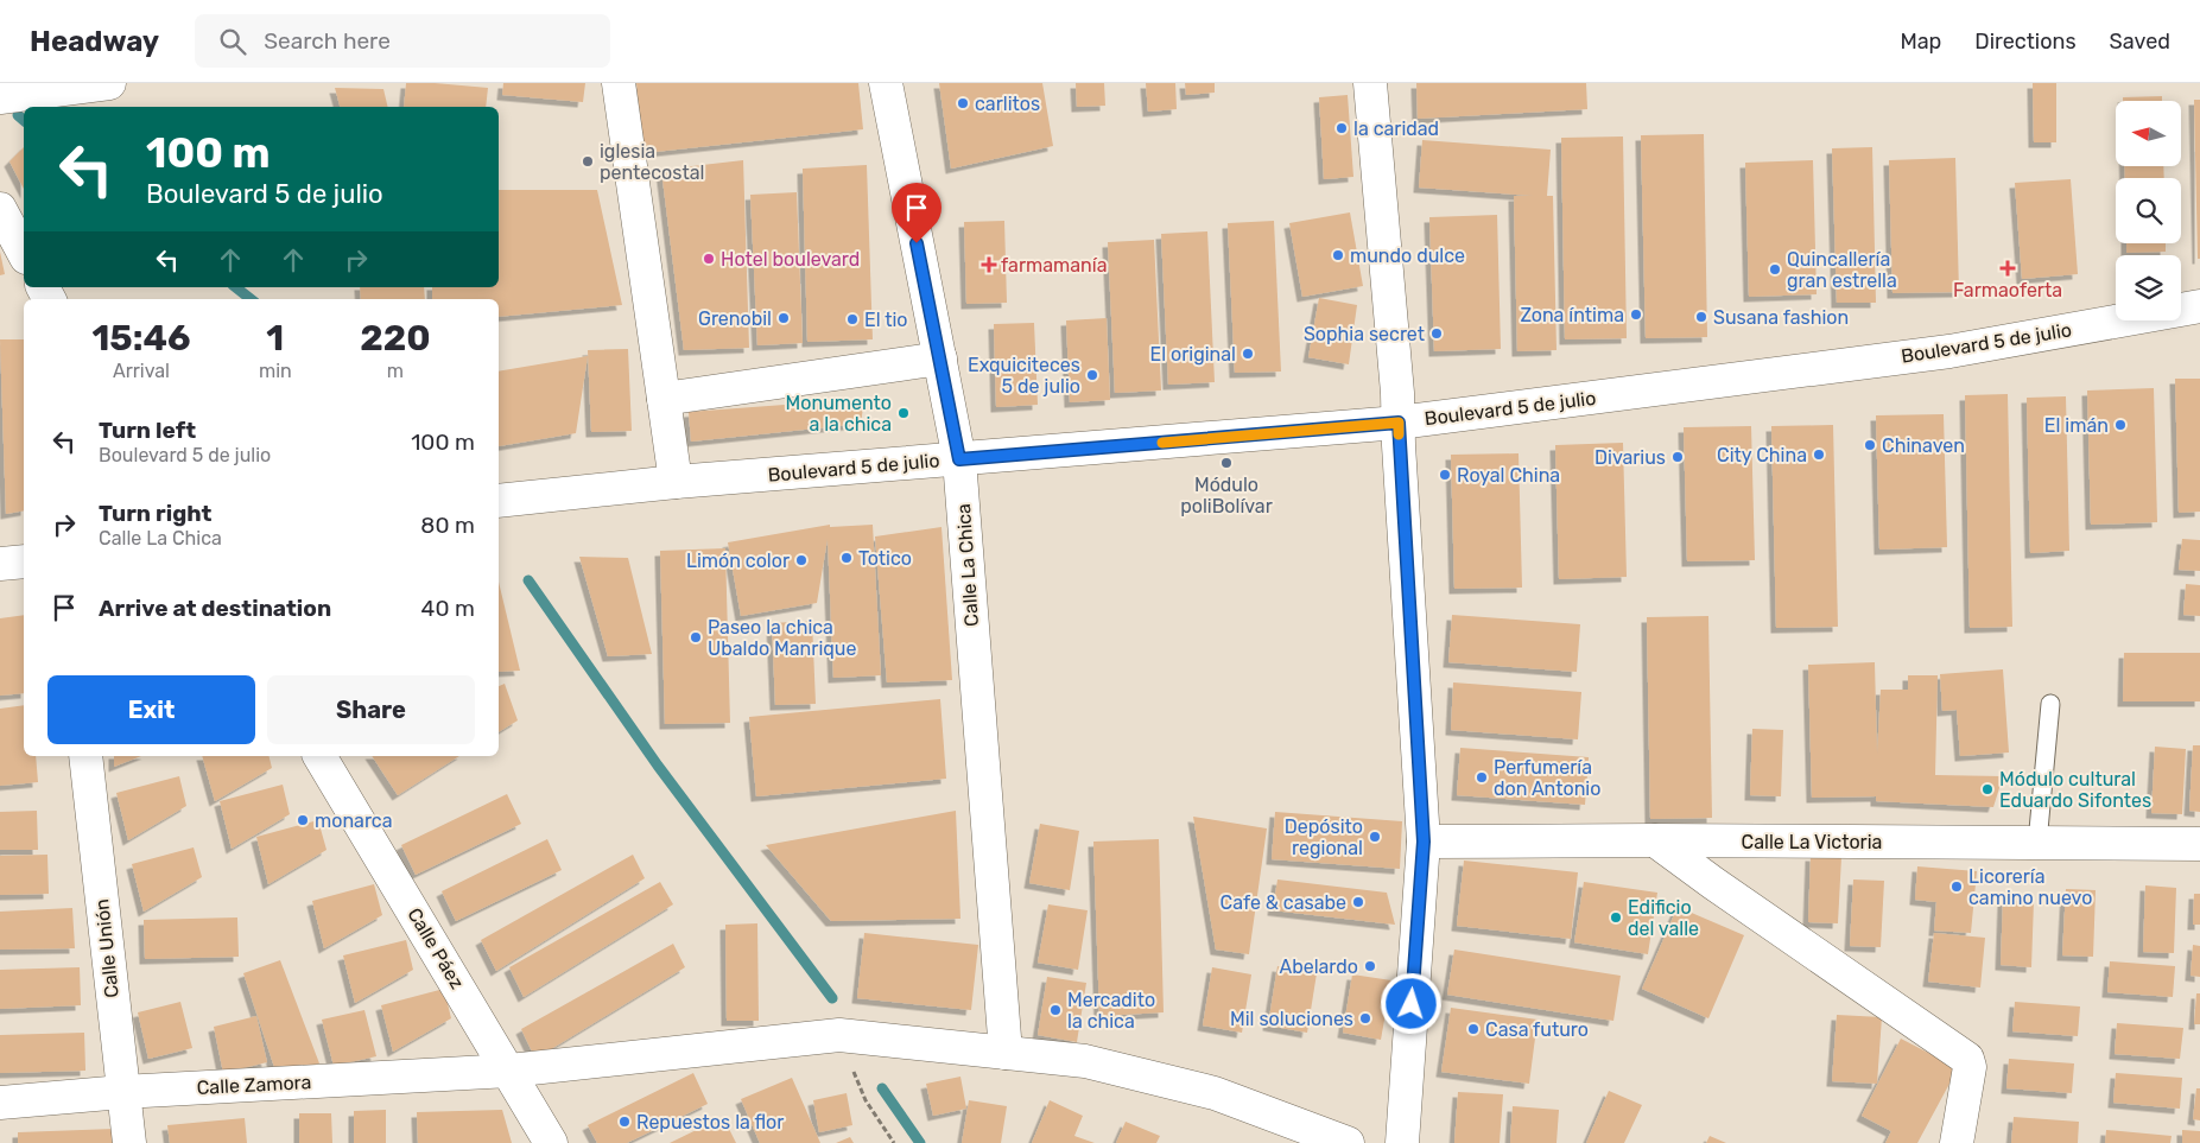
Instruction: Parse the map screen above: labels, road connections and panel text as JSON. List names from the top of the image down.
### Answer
{
  "streets": {
    "street": [
      "Boulevard 5 de julio",
      "Calle La Chica",
      "Calle La Victoria",
      "Calle Unión",
      "Calle Páez",
      "Calle Zamora"
    ]
  },
  "crossings": [
    ["Boulevard 5 de julio", "Calle La Chica"],
    ["Calle La Chica", "Calle Zamora"],
    ["Calle Unión", "Calle Zamora"],
    ["Calle Páez", "Calle Zamora"]
  ],
  "places": {
    "other": [
      "carlitos",
      "la caridad",
      "iglesia pentecostal",
      "mundo dulce",
      "Hotel boulevard",
      "Quincallería gran estrella",
      "Zona íntima",
      "Susana fashion",
      "Grenobil",
      "El tio",
      "Sophia secret",
      "El original",
      "Exquiciteces 5 de julio",
      "Monumento a la chica",
      "El imán",
      "Chinaven",
      "City China",
      "Divarius",
      "Módulo poliBolívar",
      "Royal China",
      "Totico",
      "Limón color",
      "Paseo la chica Ubaldo Manrique",
      "Perfumería don Antonio",
      "Módulo cultural Eduardo Sifontes",
      "monarca",
      "Depósito regional",
      "Licorería camino nuevo",
      "Cafe & casabe",
      "Edificio del valle",
      "Abelardo",
      "Mercadito la chica",
      "Mil soluciones",
      "Casa futuro",
      "Repuestos la flor"
    ],
    "health": ["farmamanía", "Farmaoferta"]
  },
  "north": "left",
  "page": {
    "header": "Headway",
    "search": "Search here",
    "nav": ["Map", "Directions", "Saved"],
    "turn": ["100 m", "Boulevard 5 de julio"],
    "eta": [
      "15:46",
      "Arrival",
      "1",
      "min",
      "220",
      "m"
    ],
    "list": [
      {
        "name": "Turn left",
        "note": "Boulevard 5 de julio",
        "value": "100 m"
      },
      {
        "name": "Turn right",
        "note": "Calle La Chica",
        "value": "80 m"
      },
      {
        "name": "Arrive at destination",
        "value": "40 m"
      }
    ],
    "buttons": ["Exit", "Share"]
  }
}
